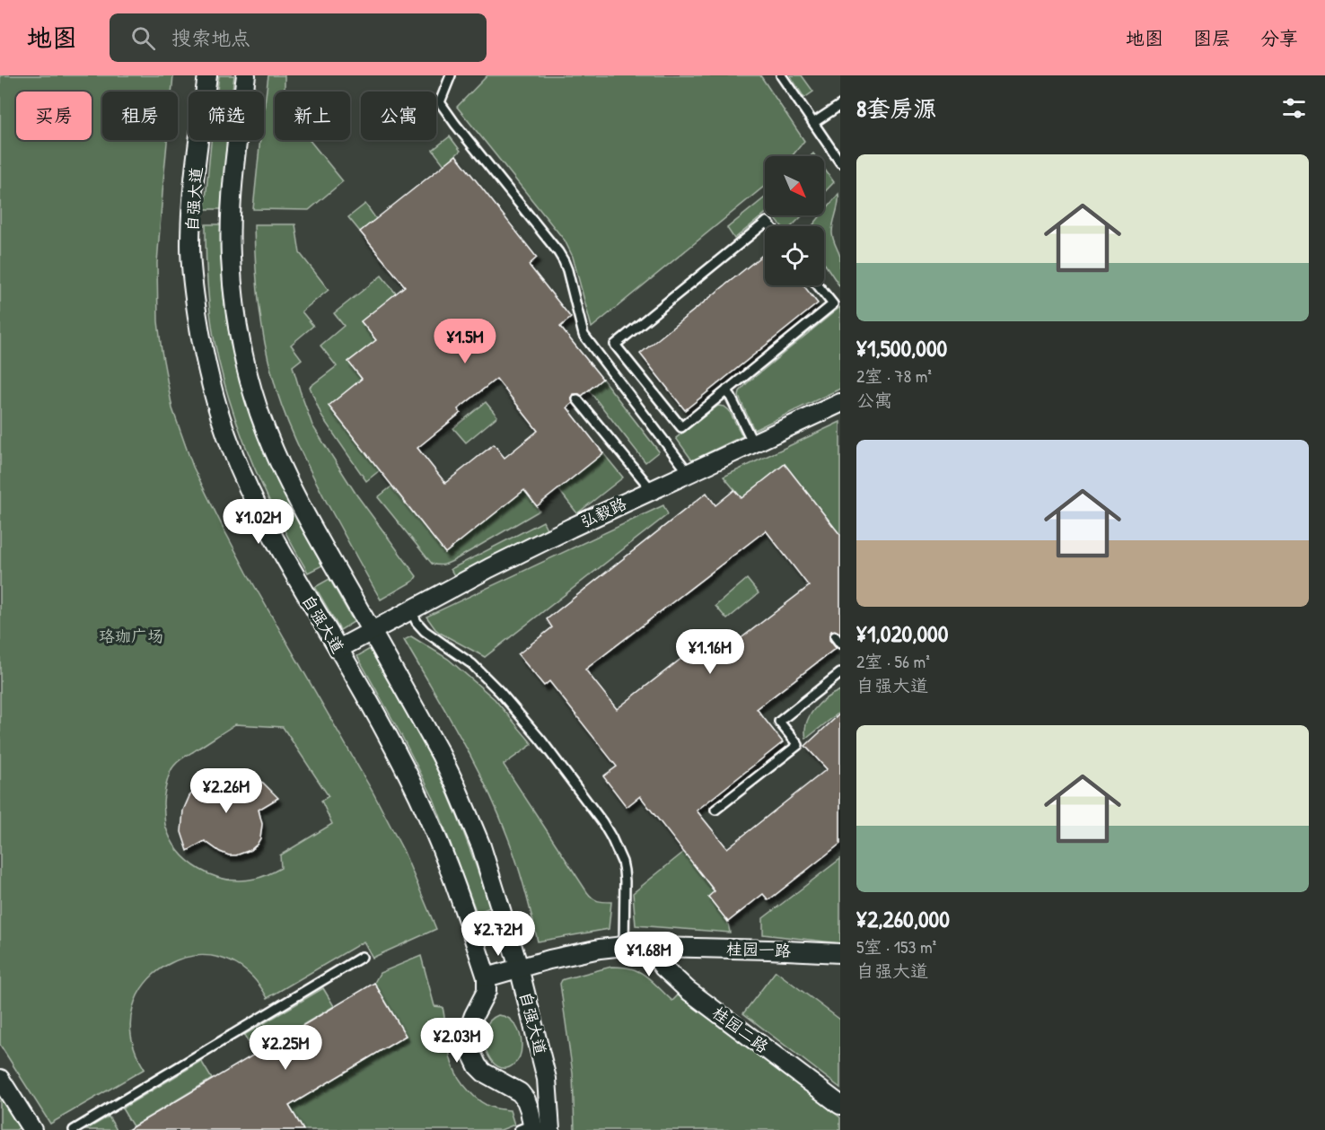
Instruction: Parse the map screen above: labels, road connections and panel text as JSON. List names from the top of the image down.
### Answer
{
  "streets": {
    "street": [
      "自强大道",
      "弘毅路",
      "桂园一路",
      "桂园二路"
    ]
  },
  "crossings": [
    ["自强大道", "弘毅路"],
    ["自强大道", "桂园一路"],
    ["桂园一路", "桂园二路"]
  ],
  "parks": ["珞珈广场"],
  "north": "bottom right",
  "page": {
    "header": "地图",
    "search": "搜索地点",
    "nav": ["地图", "图层", "分享"],
    "heading": "8套房源",
    "chip": [
      "买房",
      "租房",
      "筛选",
      "新上",
      "公寓"
    ],
    "list": [
      {
        "name": "¥1,500,000",
        "note": "2室 · 78 m² · 公寓"
      },
      {
        "name": "¥1,020,000",
        "note": "2室 · 56 m² · 自强大道"
      },
      {
        "name": "¥2,260,000",
        "note": "5室 · 153 m² · 自强大道"
      }
    ],
    "price": [
      "¥1.5M",
      "¥1.02M",
      "¥1.16M",
      "¥2.26M",
      "¥2.72M",
      "¥1.68M",
      "¥2.03M",
      "¥2.25M"
    ]
  }
}
